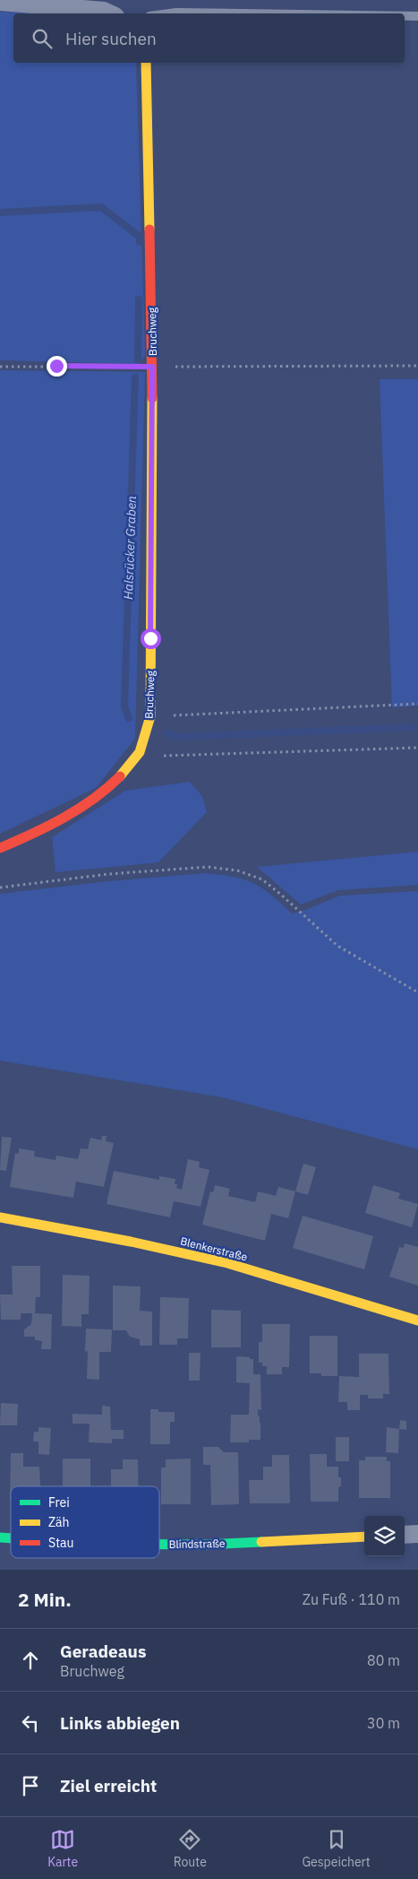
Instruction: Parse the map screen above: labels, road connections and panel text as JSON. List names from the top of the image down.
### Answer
{
  "streets": {
    "street": ["Bruchweg", "Blenkerstraße", "Blindstraße"]
  },
  "water": ["Halsrücker Graben"],
  "legend": ["Frei", "Zäh", "Stau"],
  "page": {
    "search": "Hier suchen",
    "heading": ["2 Min.", "Zu Fuß · 110 m"],
    "list": [
      ["Geradeaus", "Bruchweg", "80 m"],
      ["Links abbiegen", "30 m"],
      "Ziel erreicht"
    ],
    "nav": ["Karte", "Route", "Gespeichert"]
  }
}
